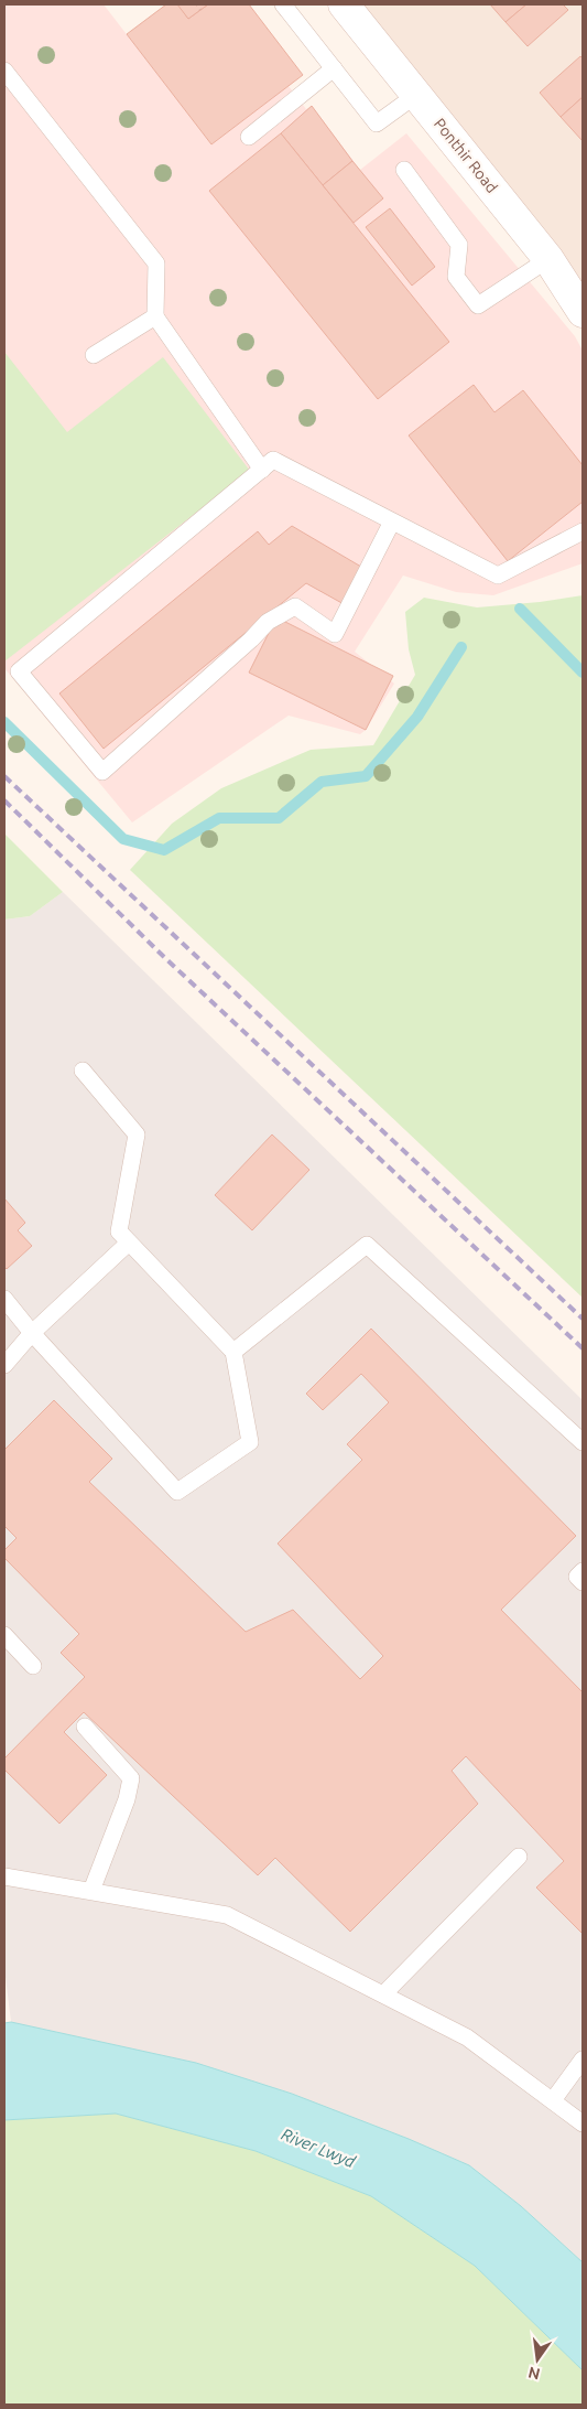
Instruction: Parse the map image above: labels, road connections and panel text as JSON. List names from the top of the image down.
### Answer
{
  "streets": {
    "main road": ["Ponthir Road"]
  },
  "water": ["River Lwyd"],
  "north": "bottom"
}
